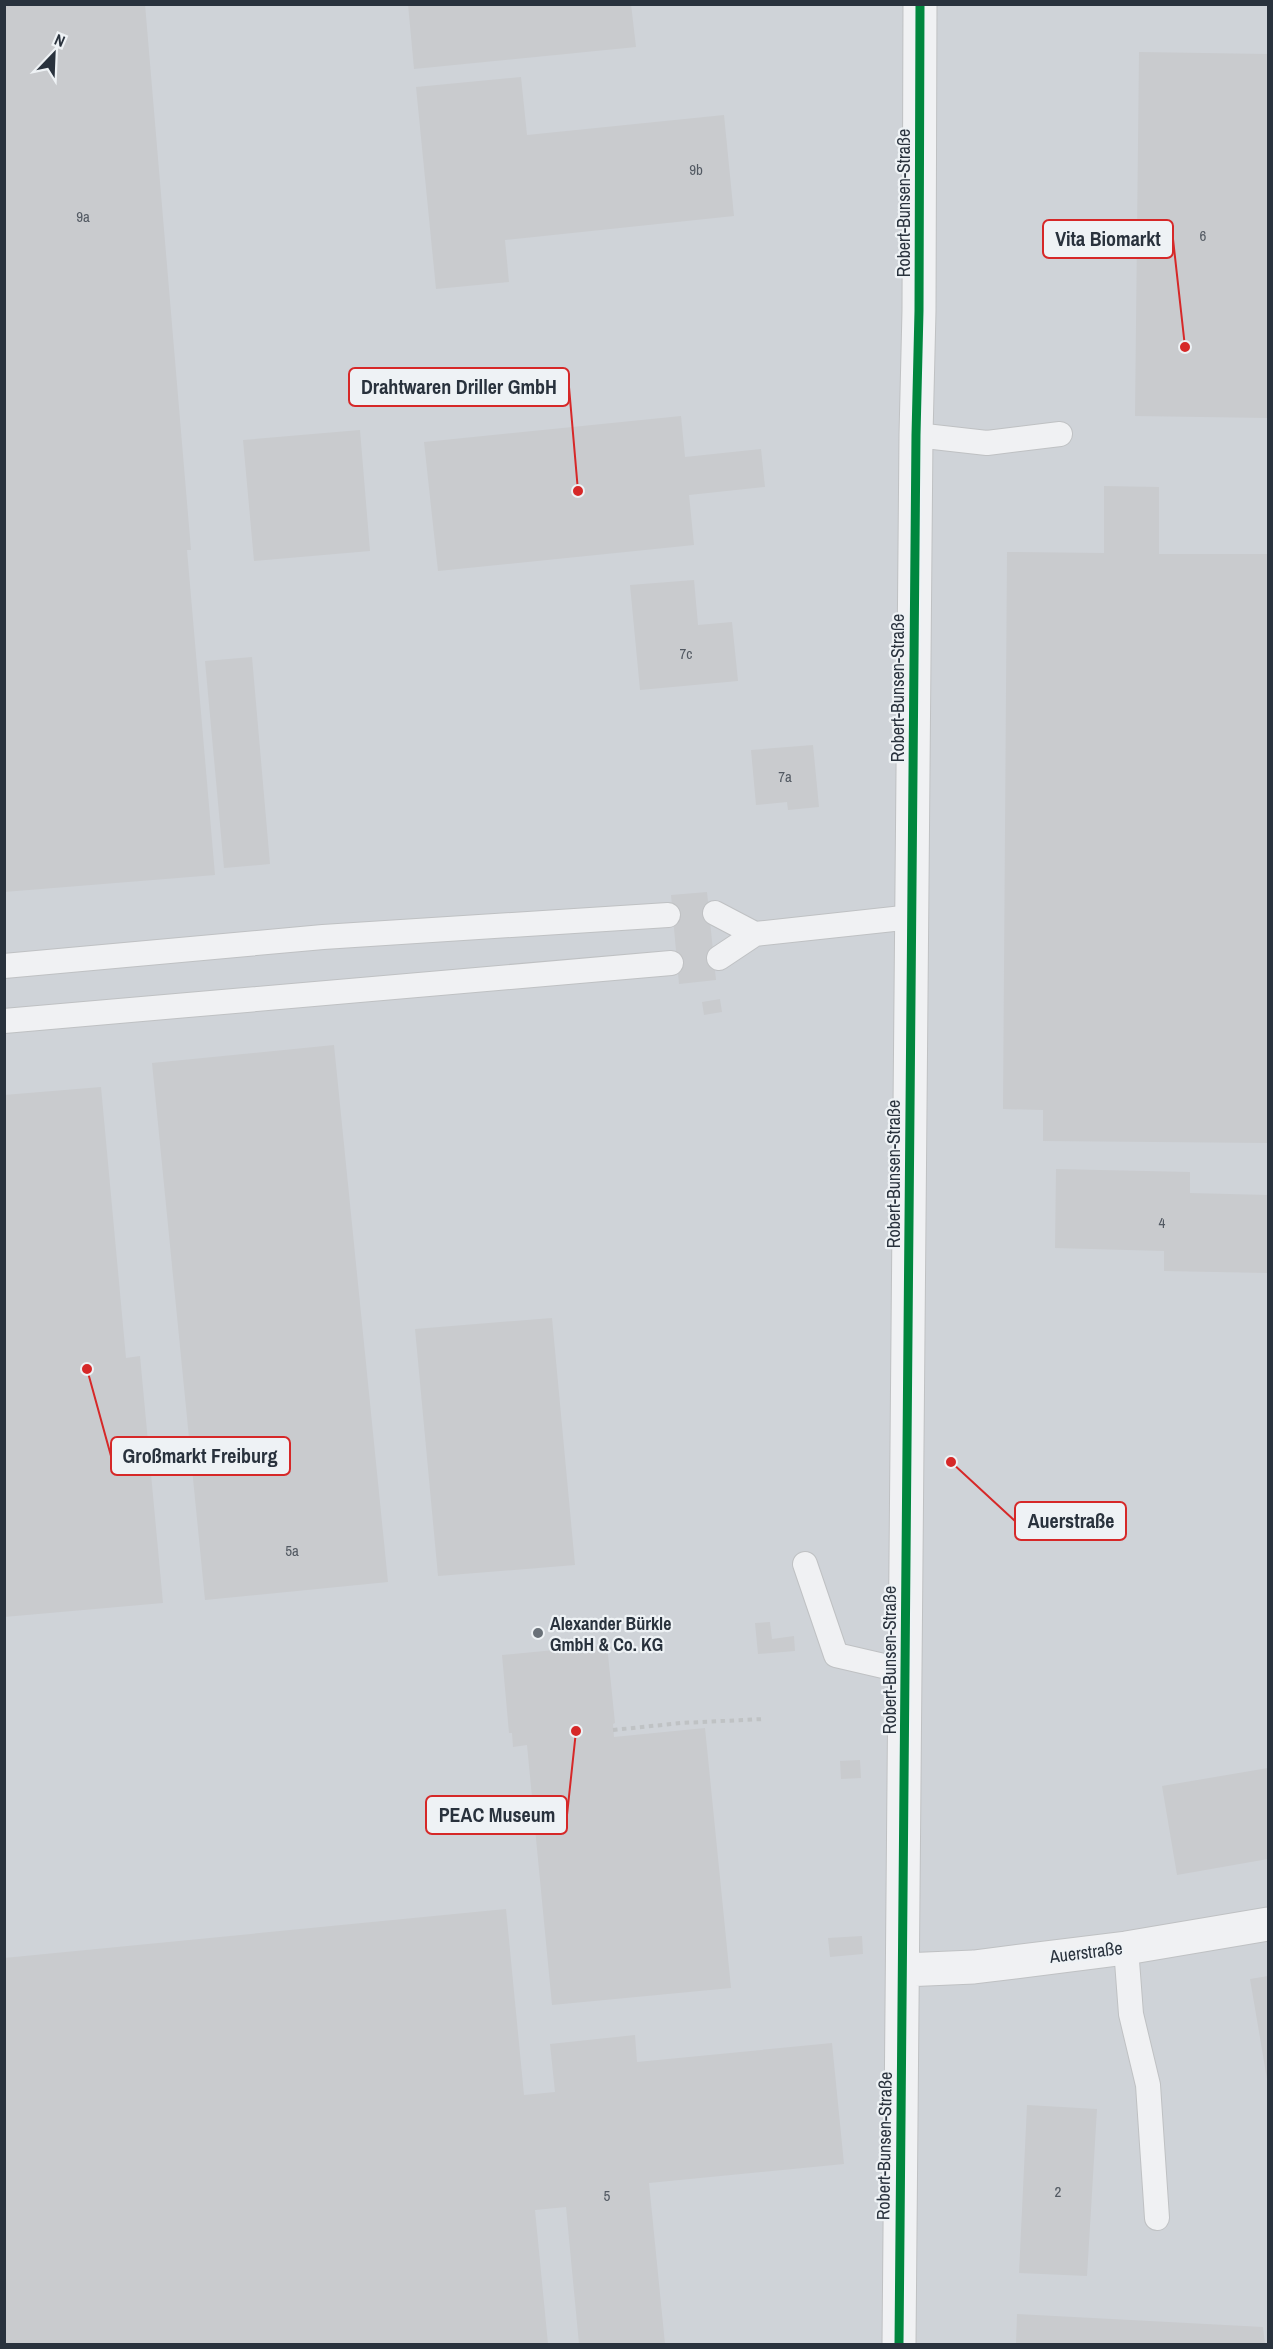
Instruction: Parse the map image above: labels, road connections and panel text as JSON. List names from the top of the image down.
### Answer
{
  "streets": {
    "street": ["Robert-Bunsen-Straße", "Auerstraße"]
  },
  "crossings": [
    ["Robert-Bunsen-Straße", "Auerstraße"]
  ],
  "places": [
    "Vita Biomarkt",
    "Drahtwaren Driller GmbH",
    "Großmarkt Freiburg",
    "Auerstraße",
    "Alexander Bürkle GmbH & Co. KG",
    "PEAC Museum"
  ],
  "house_numbers": [
    "9b",
    "9a",
    "6",
    "7c",
    "7a",
    "4",
    "5a",
    "2",
    "5"
  ],
  "north": "top right"
}
